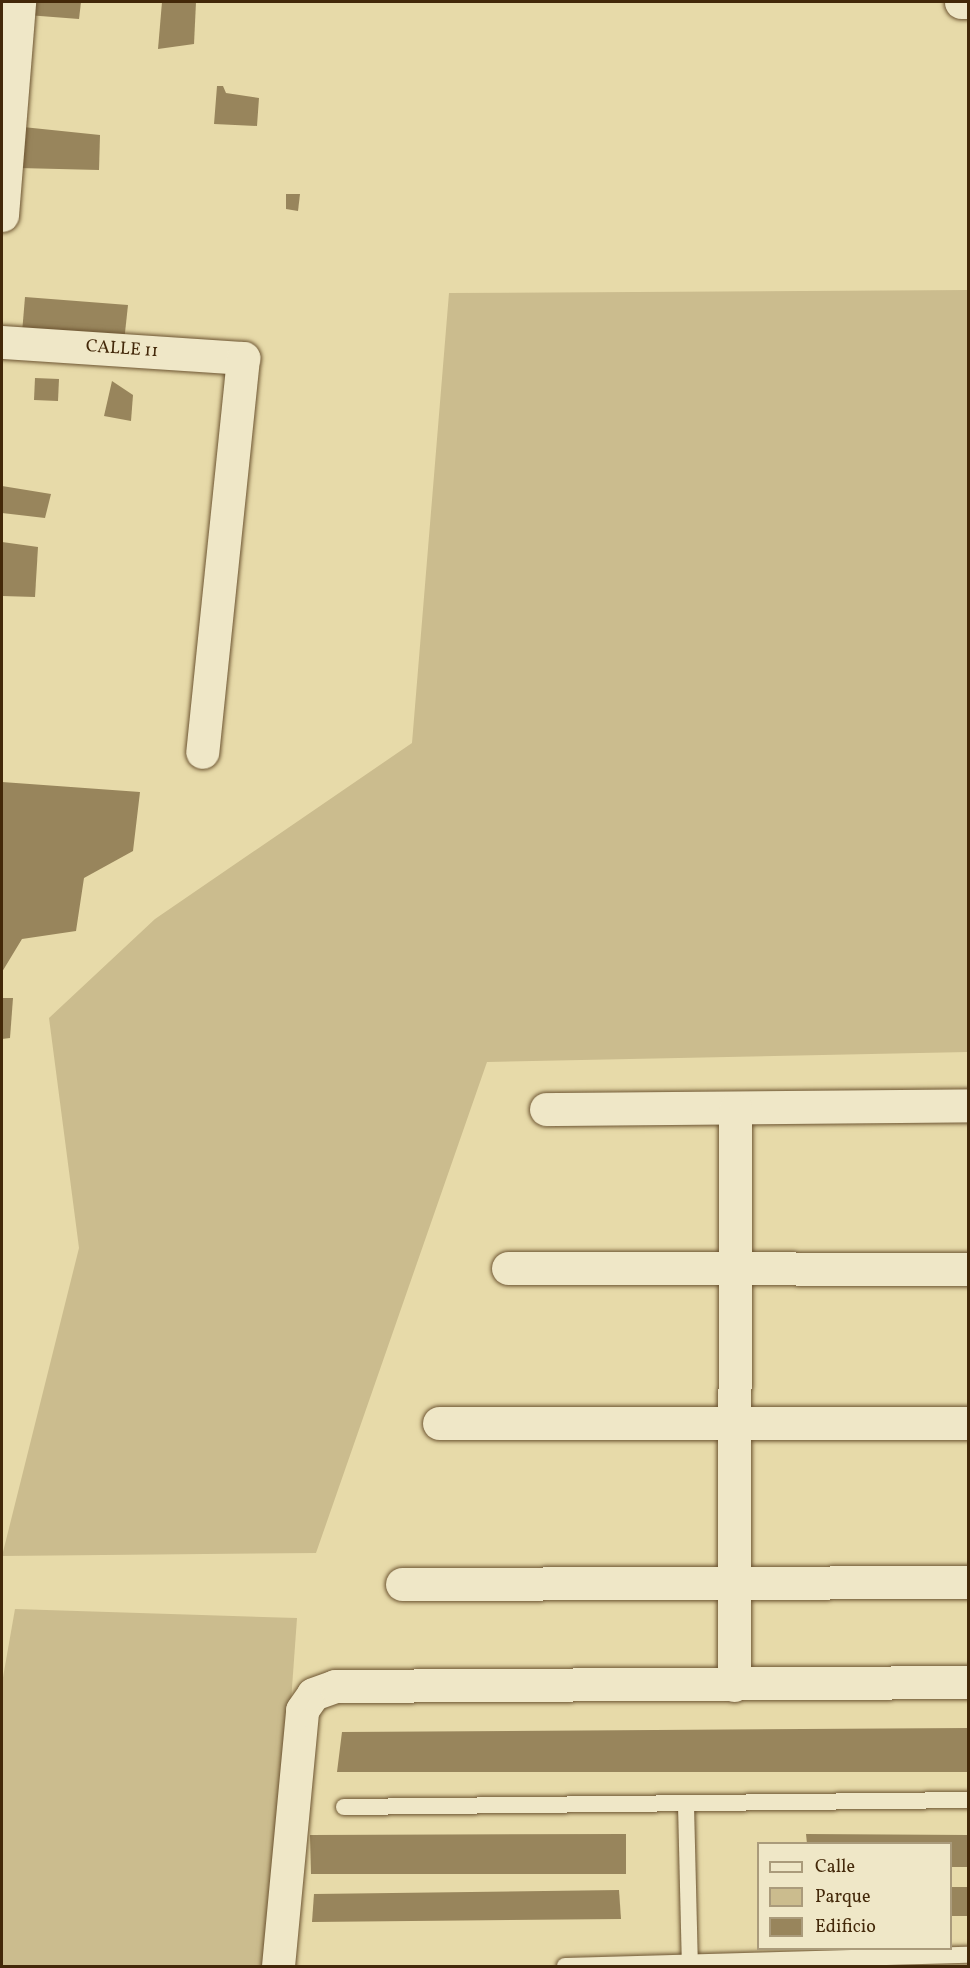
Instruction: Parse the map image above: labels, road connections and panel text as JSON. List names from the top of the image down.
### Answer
{
  "streets": {
    "street": ["CALLE 11"]
  },
  "legend": ["Calle", "Parque", "Edificio"]
}
